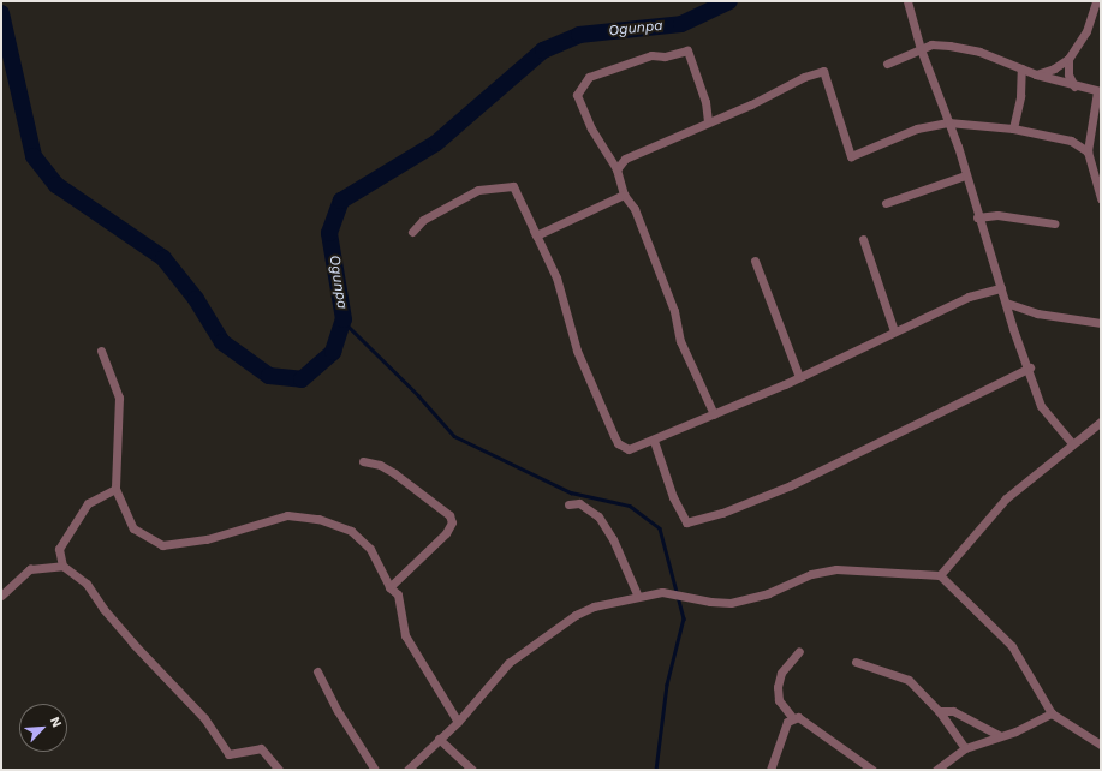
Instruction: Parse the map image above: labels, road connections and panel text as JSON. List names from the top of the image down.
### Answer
{
  "water": ["Ogunpa"],
  "north": "top right"
}
